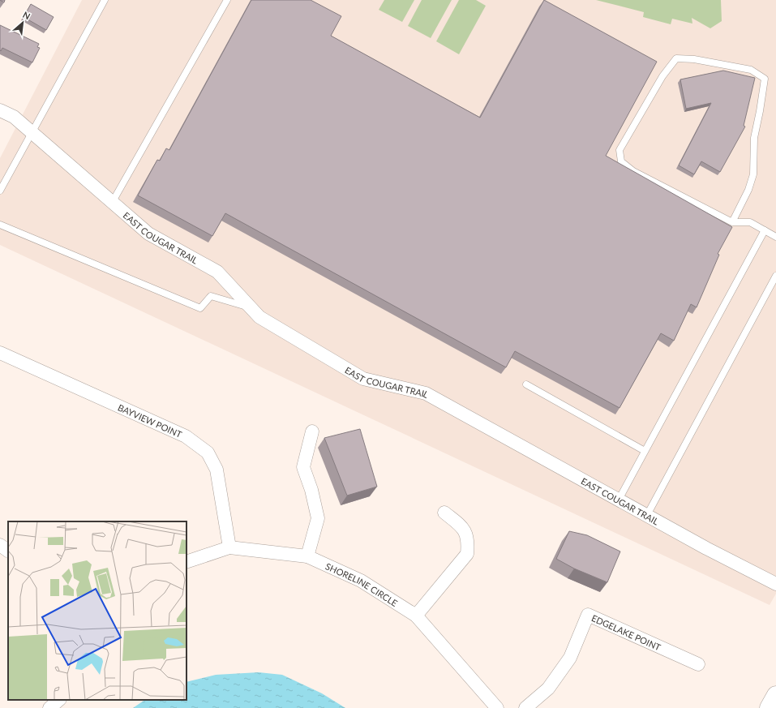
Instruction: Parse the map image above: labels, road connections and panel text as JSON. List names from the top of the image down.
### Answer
{
  "streets": {
    "street": [
      "EAST COUGAR TRAIL",
      "BAYVIEW POINT",
      "SHORELINE CIRCLE",
      "EDGELAKE POINT"
    ]
  },
  "crossings": [
    ["BAYVIEW POINT", "SHORELINE CIRCLE"]
  ],
  "north": "top right"
}
